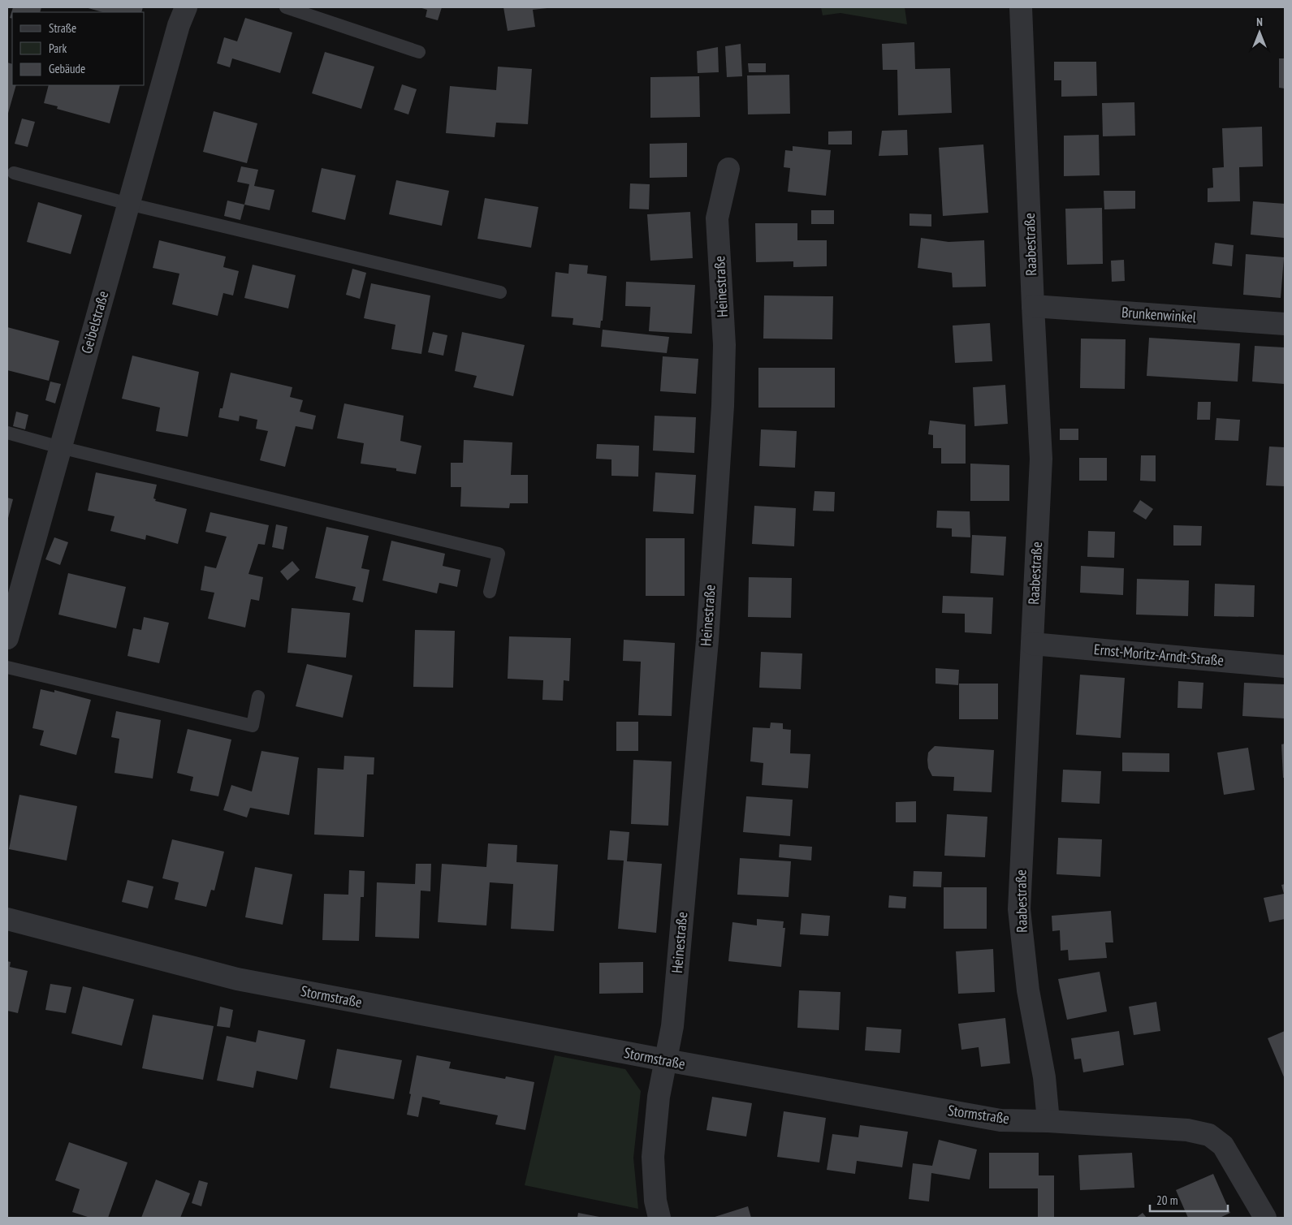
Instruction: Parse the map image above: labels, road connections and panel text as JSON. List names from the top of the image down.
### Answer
{
  "streets": {
    "street": [
      "Raabestraße",
      "Heinestraße",
      "Brunkenwinkel",
      "Geibelstraße",
      "Ernst-Moritz-Arndt-Straße",
      "Stormstraße"
    ]
  },
  "crossings": [
    ["Raabestraße", "Brunkenwinkel"],
    ["Raabestraße", "Ernst-Moritz-Arndt-Straße"],
    ["Raabestraße", "Stormstraße"],
    ["Heinestraße", "Stormstraße"]
  ],
  "legend": ["Straße", "Park", "Gebäude"],
  "scale_bar": "20 m",
  "north": "top"
}
